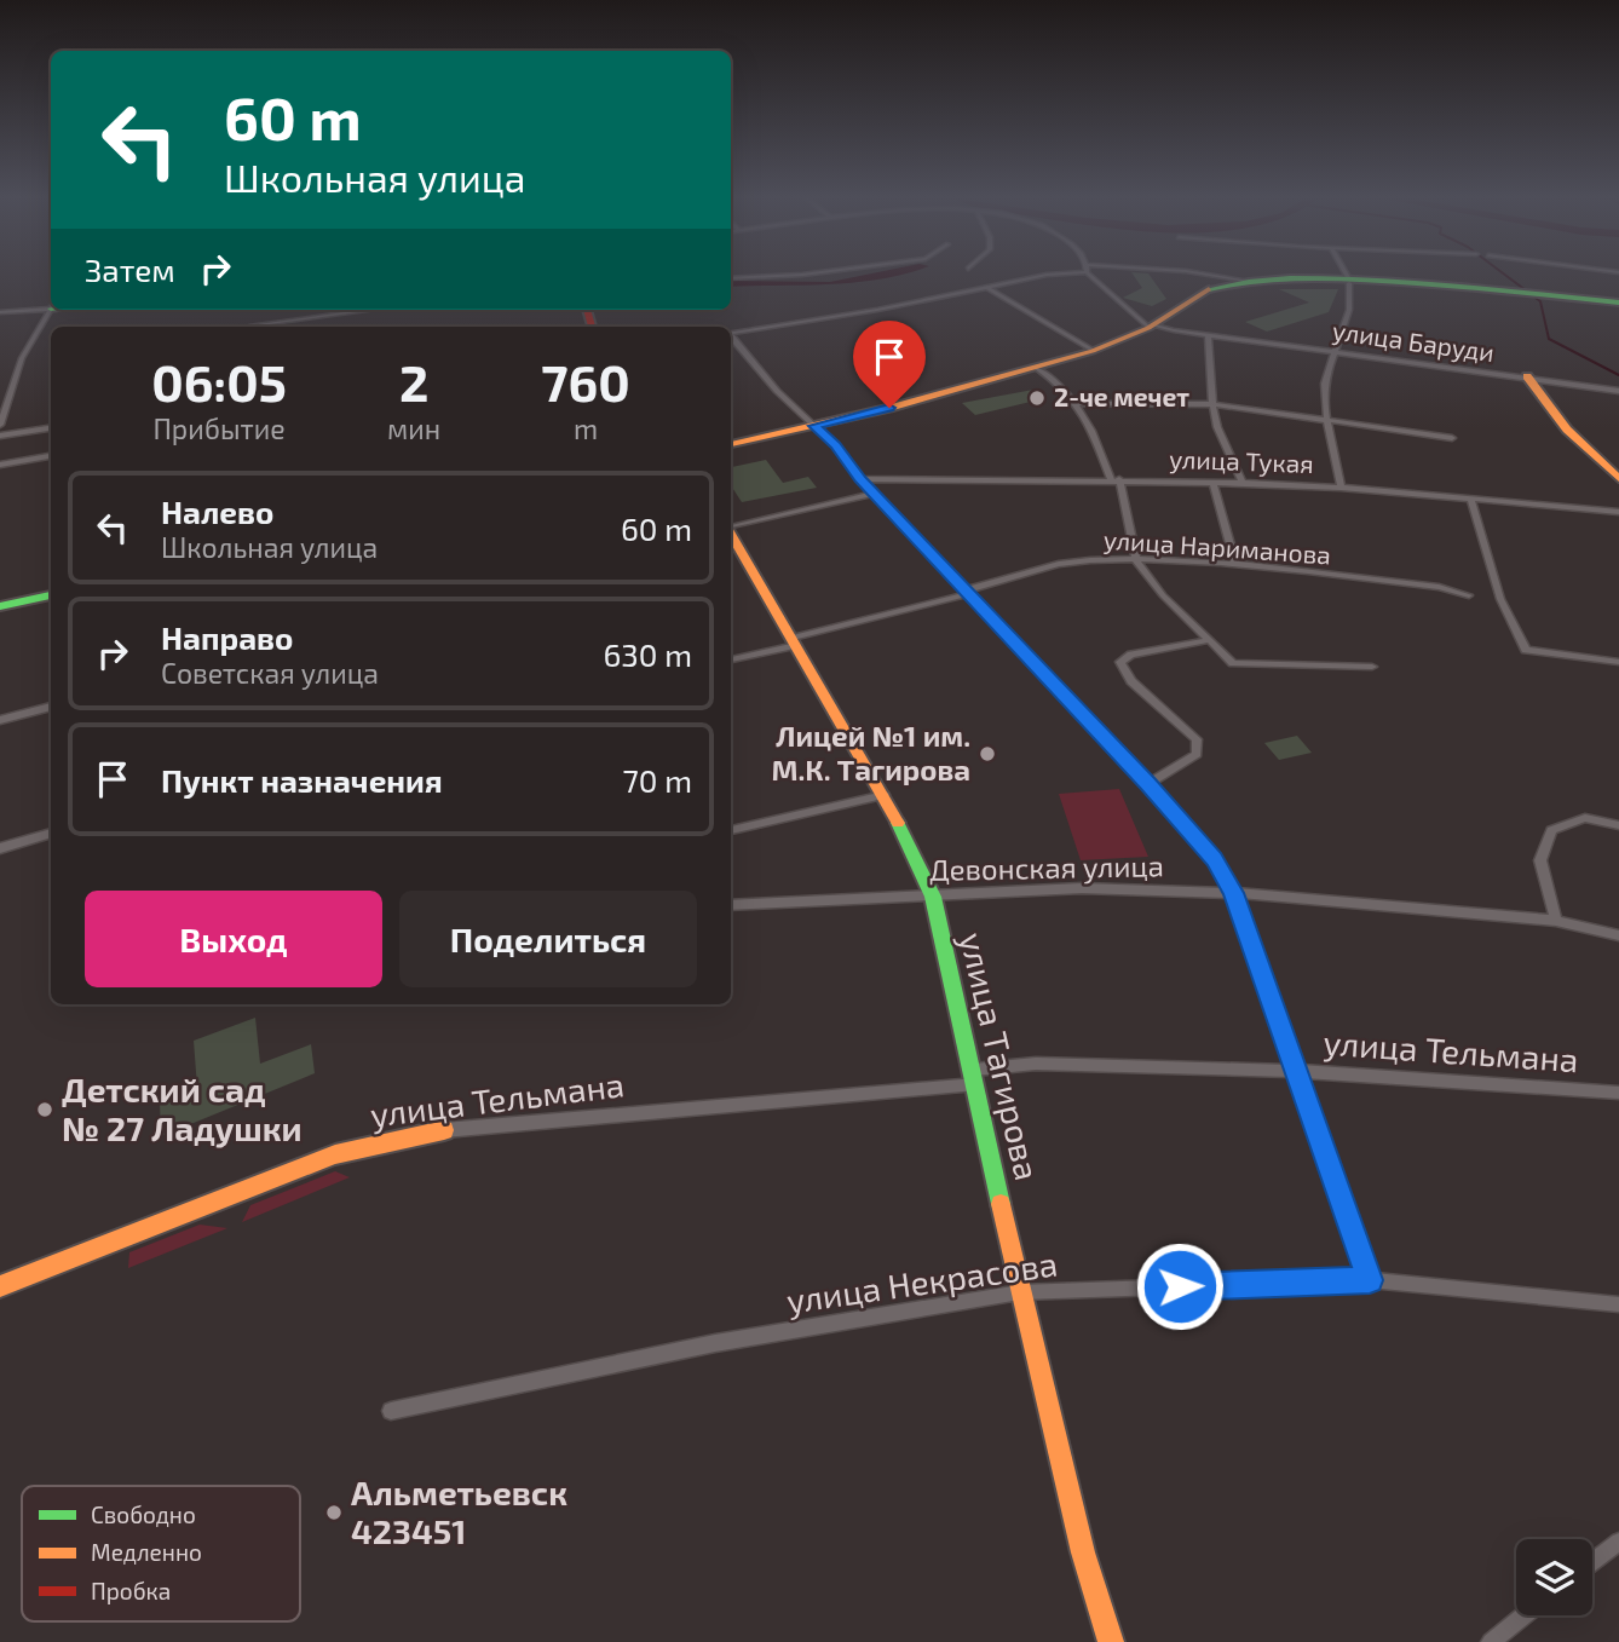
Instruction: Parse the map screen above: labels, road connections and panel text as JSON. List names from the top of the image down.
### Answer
{
  "streets": {
    "main road": ["улица Тельмана", "улица Тагирова"],
    "street": [
      "улица Баруди",
      "улица Тукая",
      "улица Нариманова",
      "Девонская улица",
      "улица Некрасова"
    ]
  },
  "crossings": [
    ["улица Нариманова", "улица Тагирова"],
    ["Девонская улица", "улица Тагирова"],
    ["улица Тельмана", "улица Тагирова"],
    ["улица Тагирова", "улица Некрасова"]
  ],
  "places": [
    "2-че мечет",
    "Лицей №1 им. М.К. Тагирова",
    "Детский сад № 27 Ладушки",
    "Альметьевск 423451"
  ],
  "legend": ["Свободно", "Медленно", "Пробка"],
  "page": {
    "turn": ["60 m", "Школьная улица"],
    "then": "Затем",
    "eta": [
      "06:05",
      "Прибытие",
      "2",
      "мин",
      "760",
      "m"
    ],
    "list": [
      {
        "name": "Налево",
        "note": "Школьная улица",
        "value": "60 m"
      },
      {
        "name": "Направо",
        "note": "Советская улица",
        "value": "630 m"
      },
      {
        "name": "Пункт назначения",
        "value": "70 m"
      }
    ],
    "buttons": ["Выход", "Поделиться"]
  }
}
